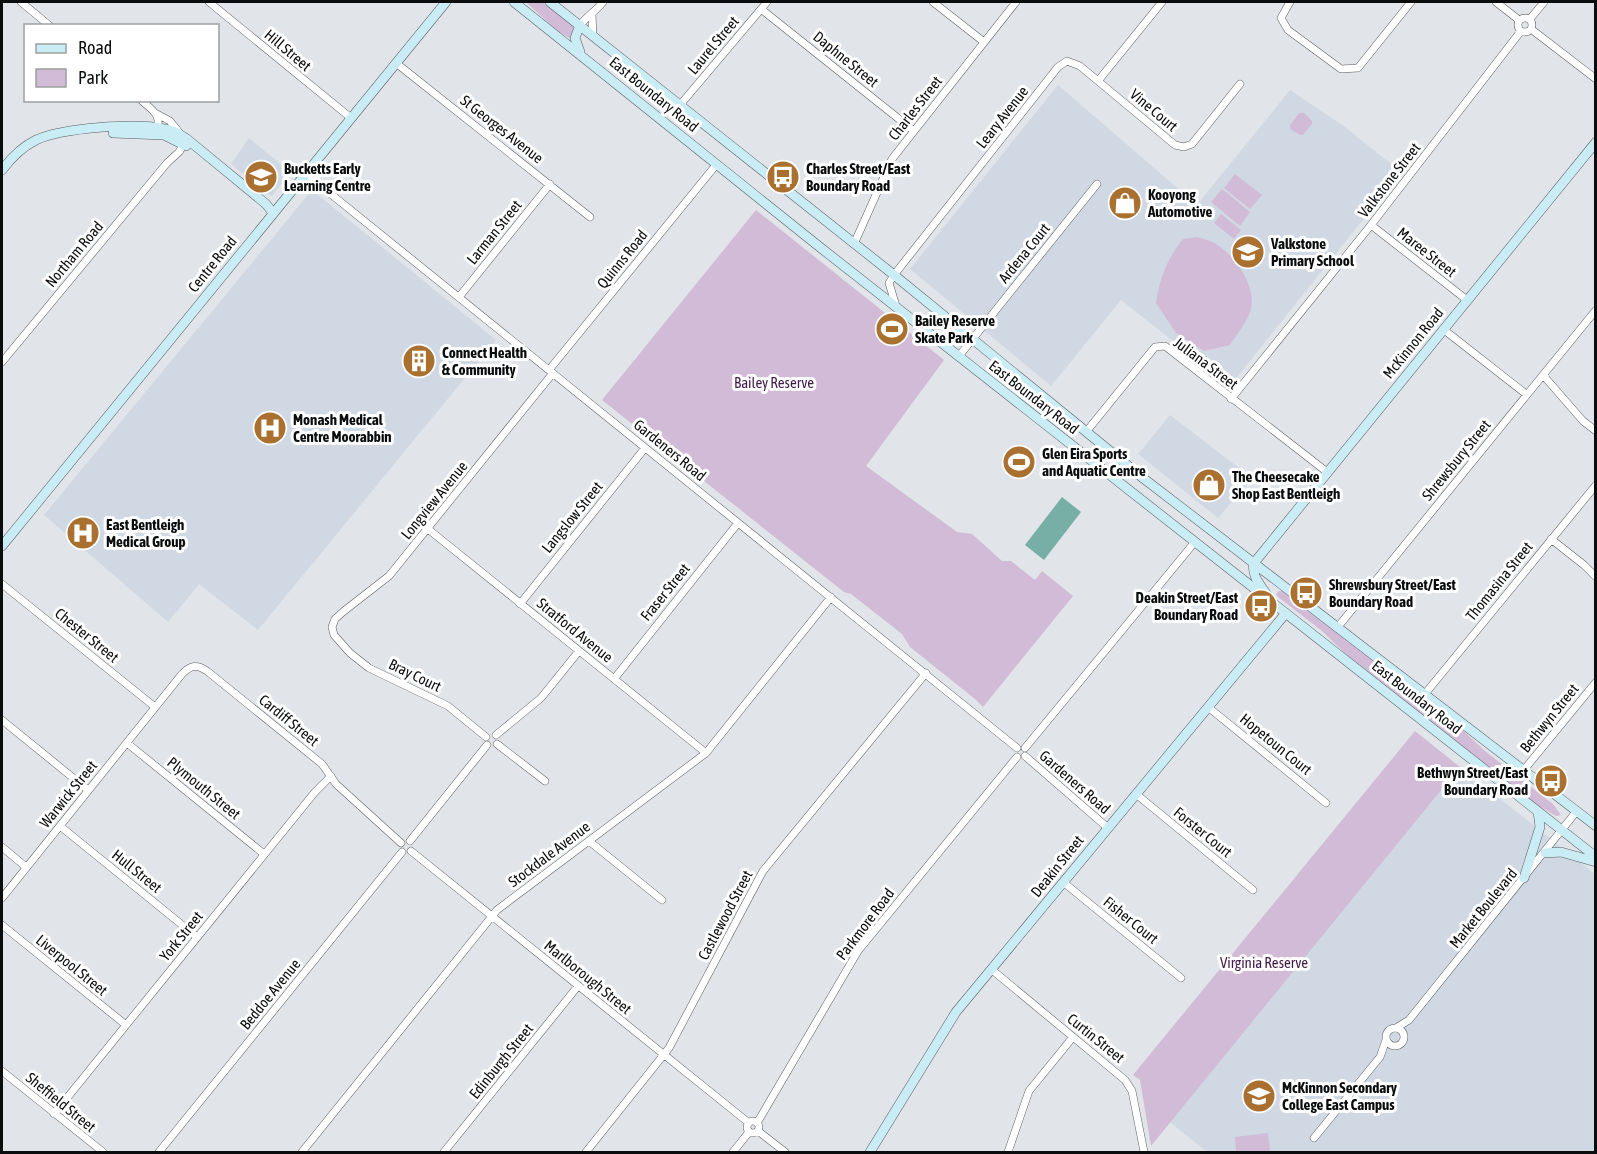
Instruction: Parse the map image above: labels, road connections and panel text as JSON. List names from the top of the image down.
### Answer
{
  "streets": {
    "main road": [
      "East Boundary Road",
      "Centre Road",
      "McKinnon Road",
      "Deakin Street"
    ],
    "street": [
      "Laurel Street",
      "Hill Street",
      "Daphne Street",
      "Charles Street",
      "Vine Court",
      "Leary Avenue",
      "St Georges Avenue",
      "Valkstone Street",
      "Larman Street",
      "Maree Street",
      "Ardena Court",
      "Northam Road",
      "Quinns Road",
      "Juliana Street",
      "Gardeners Road",
      "Shrewsbury Street",
      "Longview Avenue",
      "Langslow Street",
      "Thomasina Street",
      "Fraser Street",
      "Stratford Avenue",
      "Chester Street",
      "Bray Court",
      "Bethwyn Street",
      "Cardiff Street",
      "Hopetoun Court",
      "Plymouth Street",
      "Warwick Street",
      "Forster Court",
      "Stockdale Avenue",
      "Hull Street",
      "Market Boulevard",
      "Castlewood Street",
      "Fisher Court",
      "Parkmore Road",
      "York Street",
      "Liverpool Street",
      "Marlborough Street",
      "Beddoe Avenue",
      "Curtin Street",
      "Edinburgh Street",
      "Sheffield Street"
    ]
  },
  "crossings": [
    ["Laurel Street", "Daphne Street"],
    ["Laurel Street", "East Boundary Road"],
    ["Hill Street", "Centre Road"],
    ["Daphne Street", "Charles Street"],
    ["East Boundary Road", "Charles Street"],
    ["East Boundary Road", "Leary Avenue"],
    ["East Boundary Road", "Ardena Court"],
    ["East Boundary Road", "Quinns Road"],
    ["East Boundary Road", "McKinnon Road"],
    ["East Boundary Road", "Juliana Street"],
    ["East Boundary Road", "Shrewsbury Street"],
    ["East Boundary Road", "Thomasina Street"],
    ["East Boundary Road", "Bethwyn Street"],
    ["East Boundary Road", "Deakin Street"],
    ["East Boundary Road", "Market Boulevard"],
    ["East Boundary Road", "Parkmore Road"],
    ["Vine Court", "Leary Avenue"],
    ["St Georges Avenue", "Larman Street"],
    ["St Georges Avenue", "Centre Road"],
    ["Valkstone Street", "Maree Street"],
    ["Valkstone Street", "Juliana Street"],
    ["Larman Street", "Gardeners Road"],
    ["Maree Street", "McKinnon Road"],
    ["Quinns Road", "Gardeners Road"],
    ["Quinns Road", "Longview Avenue"],
    ["Centre Road", "Gardeners Road"],
    ["McKinnon Road", "Juliana Street"],
    ["Gardeners Road", "Longview Avenue"],
    ["Gardeners Road", "Langslow Street"],
    ["Gardeners Road", "Fraser Street"],
    ["Gardeners Road", "Stockdale Avenue"],
    ["Gardeners Road", "Deakin Street"],
    ["Gardeners Road", "Castlewood Street"],
    ["Gardeners Road", "Parkmore Road"],
    ["Longview Avenue", "Stratford Avenue"],
    ["Longview Avenue", "Bray Court"],
    ["Langslow Street", "Stratford Avenue"],
    ["Fraser Street", "Stratford Avenue"],
    ["Stratford Avenue", "Stockdale Avenue"],
    ["Chester Street", "Cardiff Street"],
    ["Chester Street", "Warwick Street"],
    ["Cardiff Street", "Warwick Street"],
    ["Cardiff Street", "York Street"],
    ["Cardiff Street", "Marlborough Street"],
    ["Cardiff Street", "Beddoe Avenue"],
    ["Hopetoun Court", "Deakin Street"],
    ["Plymouth Street", "Warwick Street"],
    ["Plymouth Street", "York Street"],
    ["Warwick Street", "Hull Street"],
    ["Forster Court", "Deakin Street"],
    ["Stockdale Avenue", "Marlborough Street"],
    ["Deakin Street", "Fisher Court"],
    ["Deakin Street", "Curtin Street"],
    ["Hull Street", "York Street"],
    ["Castlewood Street", "Marlborough Street"],
    ["Parkmore Road", "Marlborough Street"],
    ["York Street", "Liverpool Street"],
    ["York Street", "Sheffield Street"],
    ["Marlborough Street", "Beddoe Avenue"],
    ["Marlborough Street", "Edinburgh Street"]
  ],
  "parks": ["Bailey Reserve", "Virginia Reserve"],
  "places": {
    "school or university": ["Bucketts Early Learning Centre", "Valkstone Primary School", "McKinnon Secondary College East Campus"],
    "bus stop": [
      "Charles Street/East Boundary Road",
      "Shrewsbury Street/East Boundary Road",
      "Deakin Street/East Boundary Road",
      "Bethwyn Street/East Boundary Road"
    ],
    "shop": ["Kooyong Automotive", "The Cheesecake Shop East Bentleigh"],
    "sports": ["Bailey Reserve Skate Park", "Glen Eira Sports and Aquatic Centre"],
    "building": ["Connect Health & Community"],
    "hospital": ["Monash Medical Centre Moorabbin", "East Bentleigh Medical Group"]
  },
  "legend": ["Road", "Park"]
}
